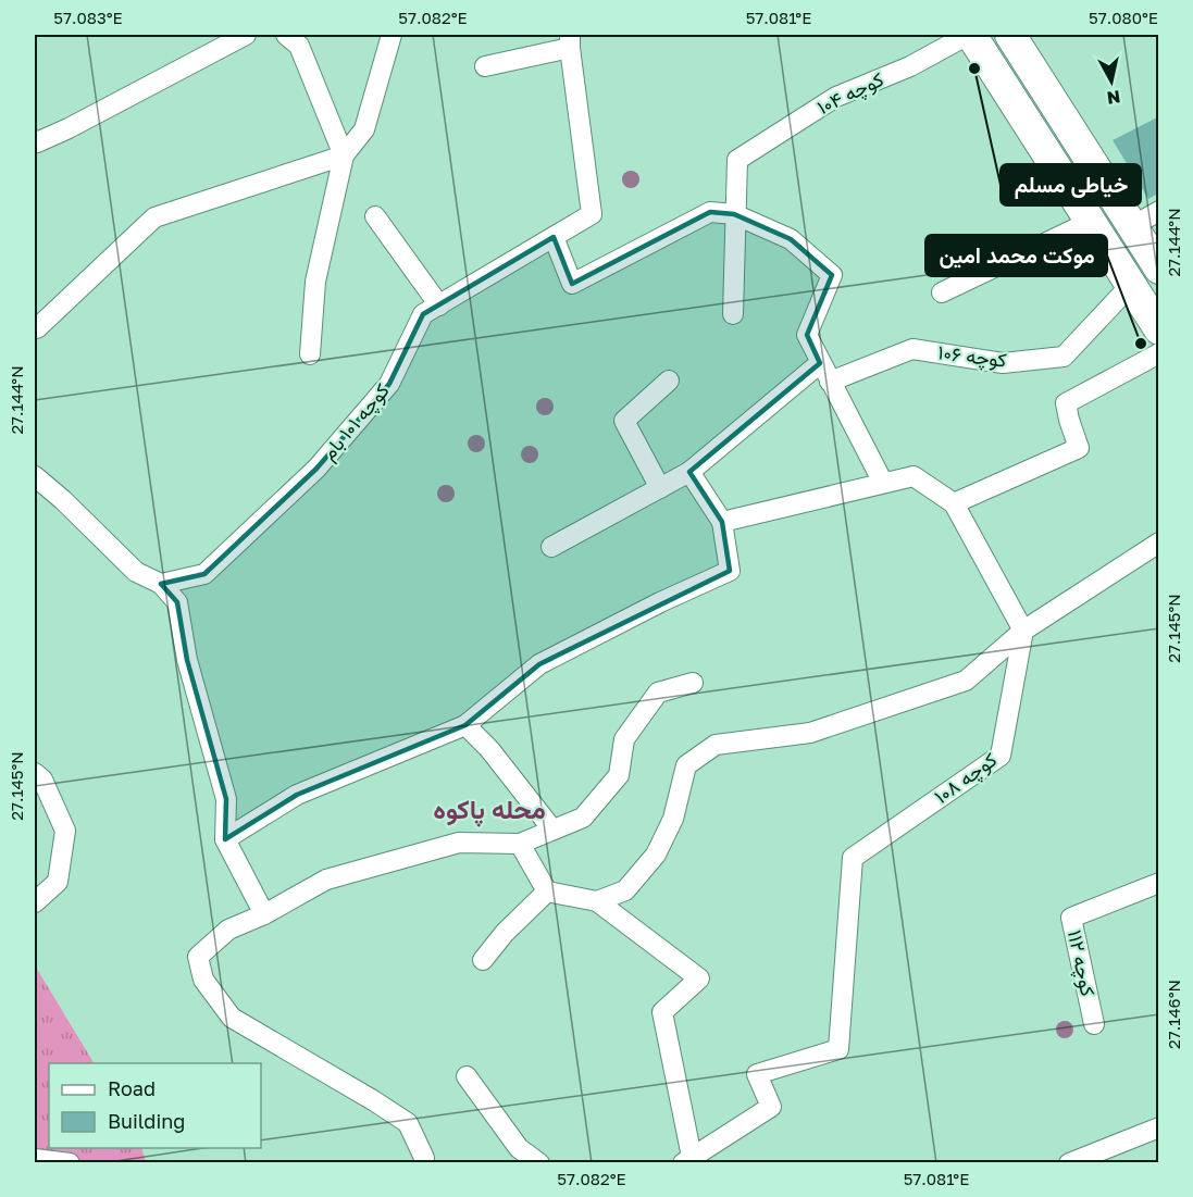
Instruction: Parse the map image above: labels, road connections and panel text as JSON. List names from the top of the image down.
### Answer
{
  "streets": {
    "street": [
      "کوچه ۱۰۴",
      "کوچه ۱۰۶",
      "کوچه ۱۰۱ بام",
      "کوچه ۱۰۸",
      "کوچه ۱۱۲"
    ]
  },
  "districts": ["محله پاکوه"],
  "places": ["خیاطی مسلم", "موکت محمد امین"],
  "legend": ["Road", "Building"],
  "north": "bottom",
  "coordinates": [
    "57.083°E",
    "57.082°E",
    "57.081°E",
    "57.080°E",
    "27.144°N",
    "27.145°N",
    "27.146°N"
  ]
}
